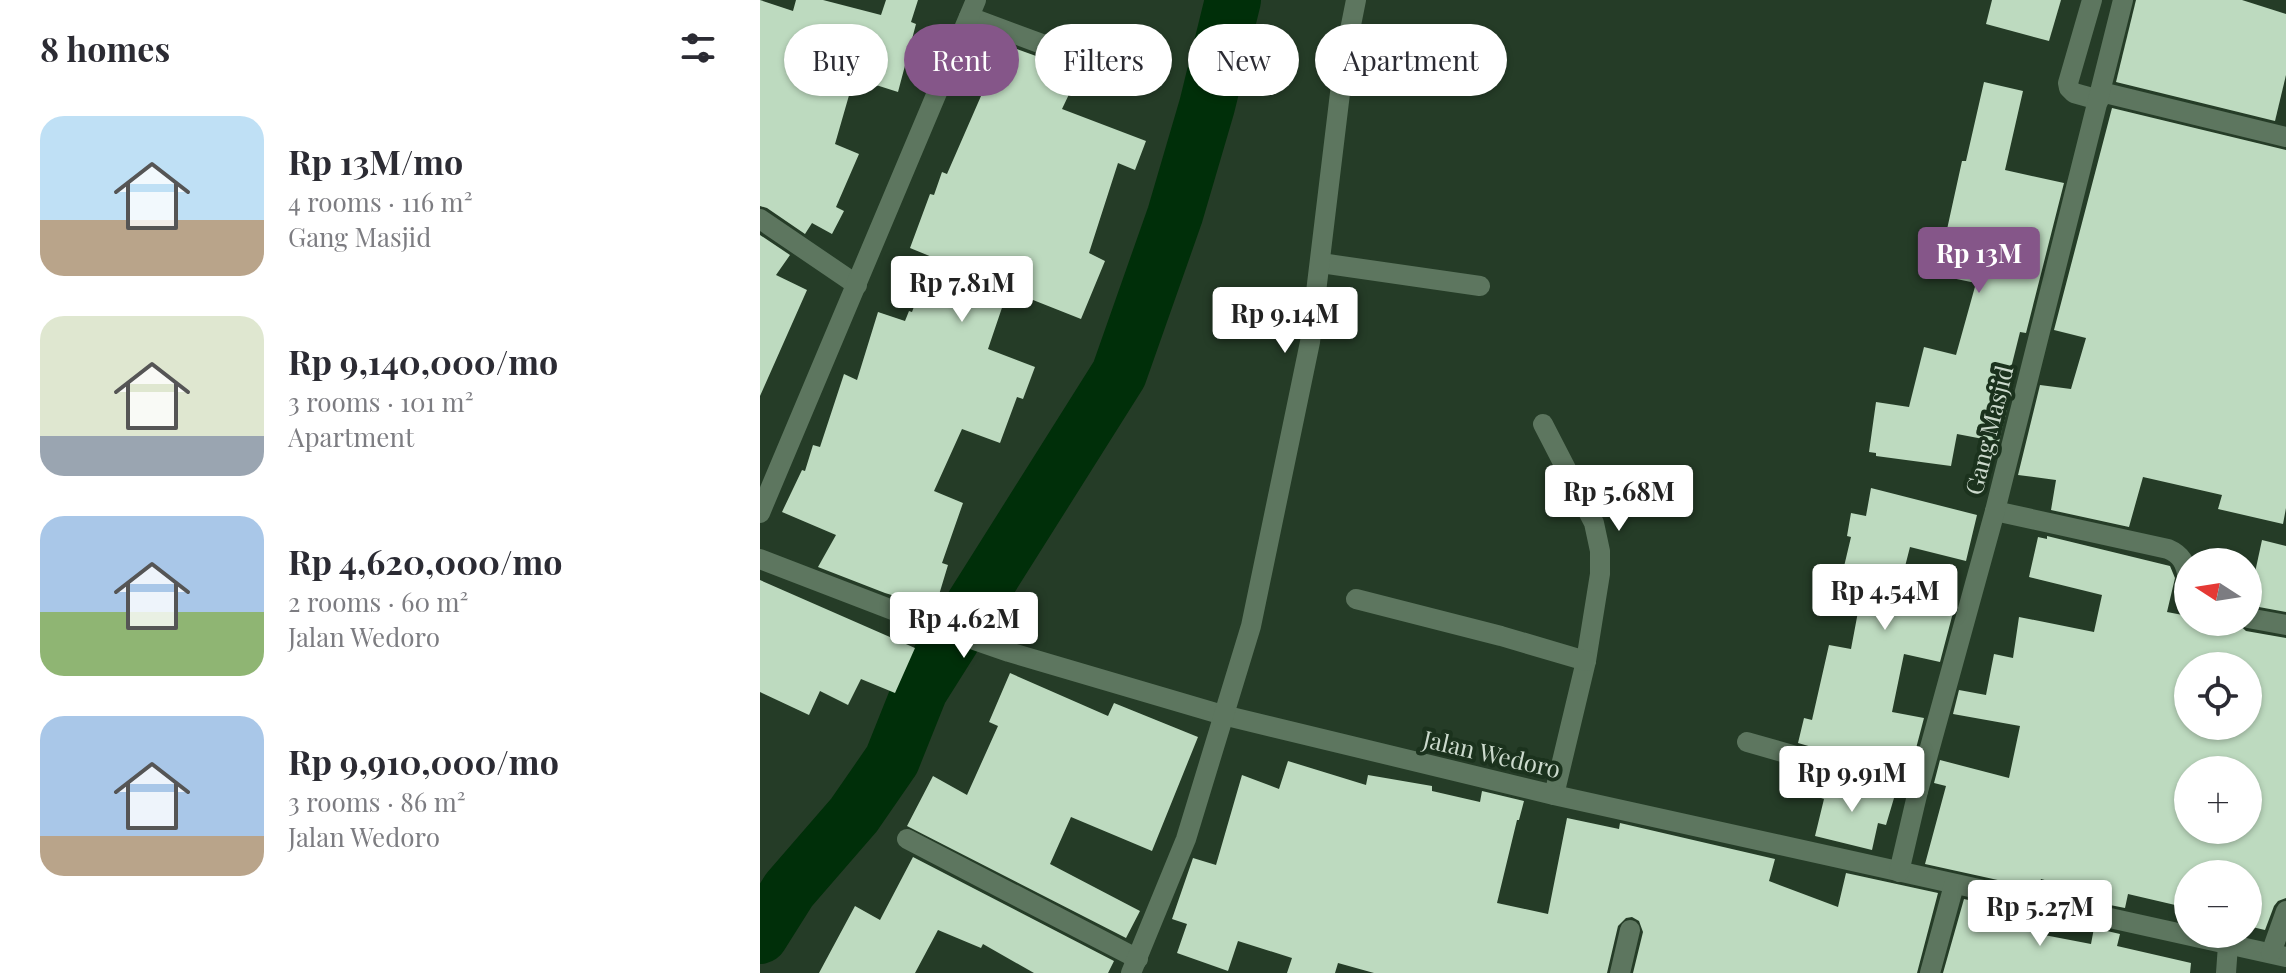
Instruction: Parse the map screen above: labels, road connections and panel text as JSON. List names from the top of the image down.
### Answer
{
  "streets": {
    "street": ["Gang Masjid", "Jalan Wedoro"]
  },
  "crossings": [
    ["Gang Masjid", "Jalan Wedoro"]
  ],
  "north": "left",
  "page": {
    "heading": "8 homes",
    "chip": [
      "Buy",
      "Rent",
      "Filters",
      "New",
      "Apartment"
    ],
    "list": [
      {
        "name": "Rp 13M/mo",
        "note": "4 rooms · 116 m² · Gang Masjid"
      },
      {
        "name": "Rp 9,140,000/mo",
        "note": "3 rooms · 101 m² · Apartment"
      },
      {
        "name": "Rp 4,620,000/mo",
        "note": "2 rooms · 60 m² · Jalan Wedoro"
      },
      {
        "name": "Rp 9,910,000/mo",
        "note": "3 rooms · 86 m² · Jalan Wedoro"
      }
    ],
    "price": [
      "Rp 13M",
      "Rp 7.81M",
      "Rp 9.14M",
      "Rp 5.68M",
      "Rp 4.54M",
      "Rp 4.62M",
      "Rp 9.91M",
      "Rp 5.27M"
    ],
    "map_buttons": ["+", "−"]
  }
}
